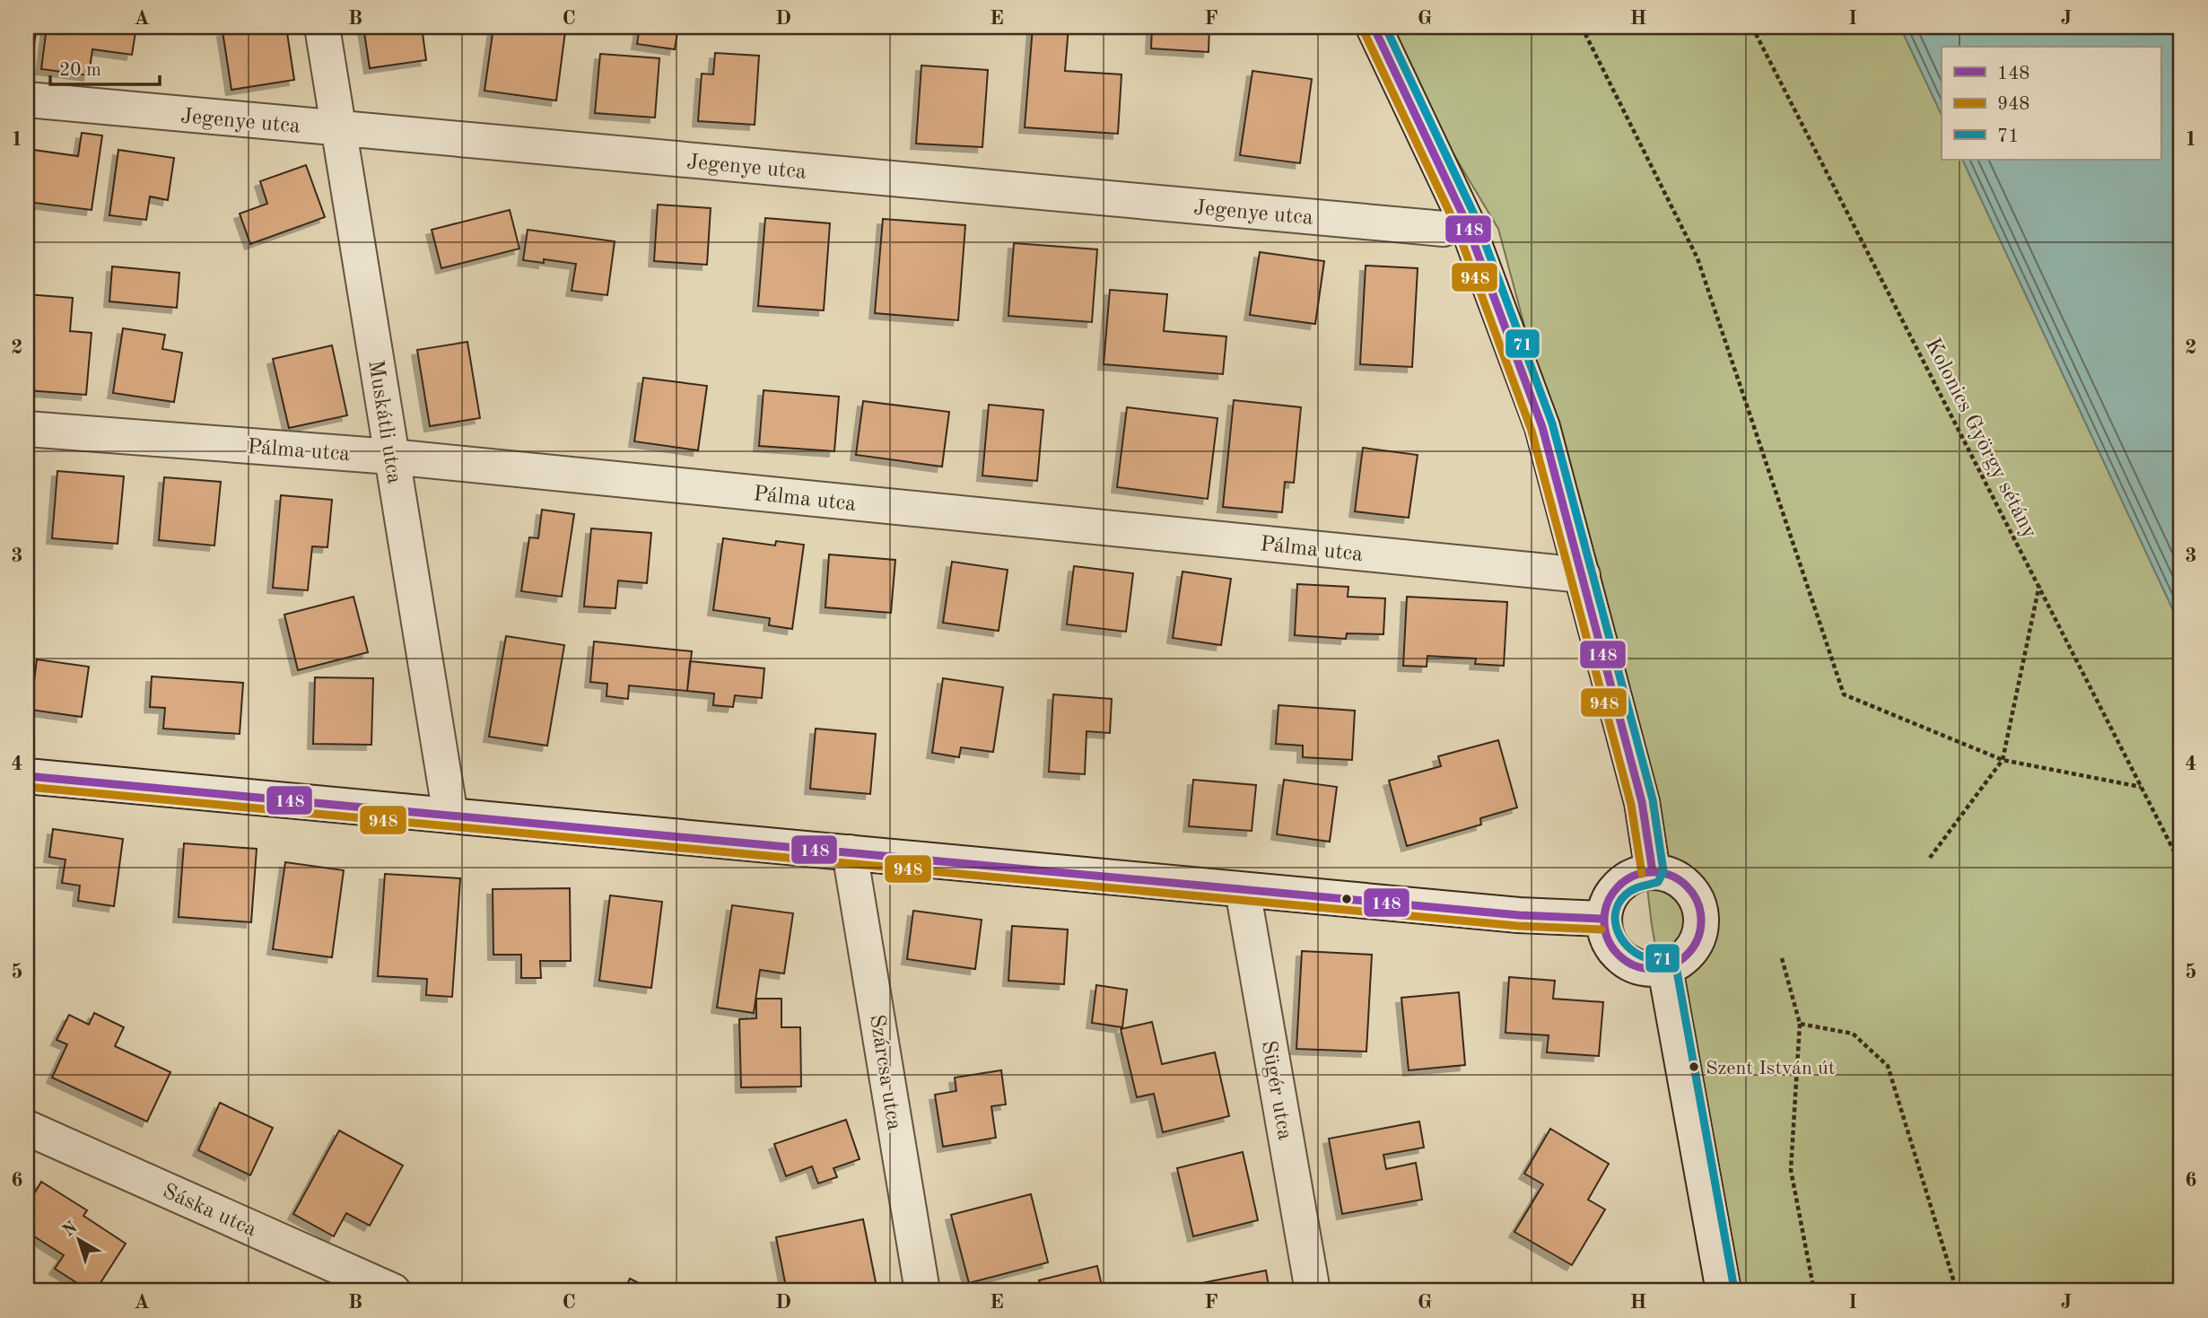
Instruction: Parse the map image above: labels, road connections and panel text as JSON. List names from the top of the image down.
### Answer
{
  "streets": {
    "street": [
      "Jegenye utca",
      "Muskátli utca",
      "Pálma utca",
      "Szárcsa utca",
      "Sügér utca",
      "Sáska utca"
    ],
    "path": ["Kolonics György sétány"]
  },
  "crossings": [
    ["Jegenye utca", "Muskátli utca"],
    ["Muskátli utca", "Pálma utca"]
  ],
  "places": ["Szent István út"],
  "lines": ["transit line 148", "transit line 71", "transit line 948"],
  "legend": ["148", "948", "71"],
  "scale_bar": "20 m",
  "north": "top left",
  "grid": {
    "columns": [
      "A",
      "B",
      "C",
      "D",
      "E",
      "F",
      "G",
      "H",
      "I",
      "J"
    ],
    "rows": [
      "1",
      "2",
      "3",
      "4",
      "5",
      "6"
    ]
  }
}
